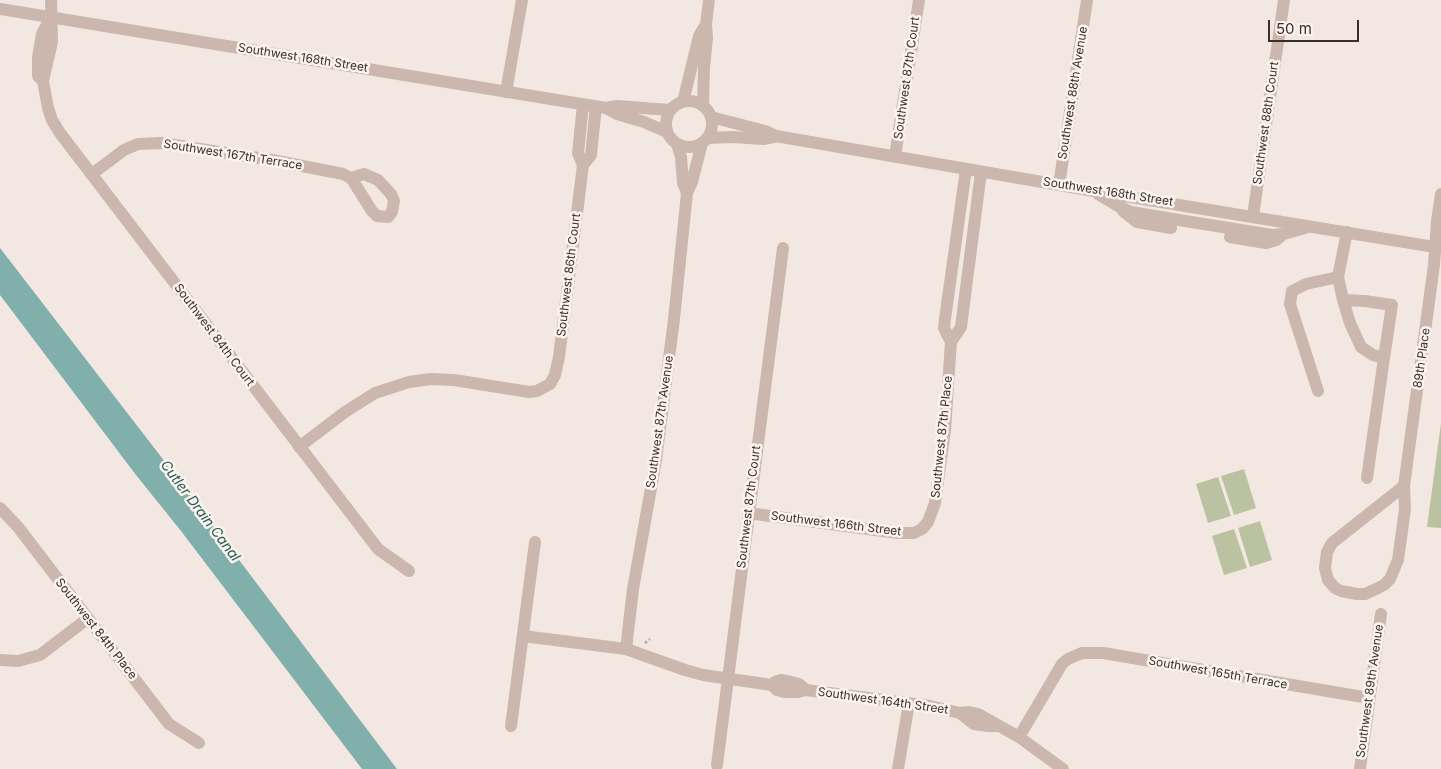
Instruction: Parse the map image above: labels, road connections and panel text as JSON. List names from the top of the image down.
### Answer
{
  "streets": {
    "street": [
      "Southwest 168th Street",
      "Southwest 87th Court",
      "Southwest 88th Avenue",
      "Southwest 88th Court",
      "Southwest 167th Terrace",
      "Southwest 86th Court",
      "Southwest 84th Court",
      "89th Place",
      "Southwest 87th Avenue",
      "Southwest 87th Place",
      "Southwest 166th Street",
      "Southwest 84th Place",
      "Southwest 165th Terrace",
      "Southwest 89th Avenue",
      "Southwest 164th Street"
    ]
  },
  "crossings": [
    ["Southwest 168th Street", "Southwest 87th Court"],
    ["Southwest 168th Street", "Southwest 88th Avenue"],
    ["Southwest 168th Street", "Southwest 88th Court"],
    ["Southwest 168th Street", "Southwest 86th Court"],
    ["Southwest 168th Street", "Southwest 84th Court"],
    ["Southwest 168th Street", "89th Place"],
    ["Southwest 168th Street", "Southwest 87th Avenue"],
    ["Southwest 168th Street", "Southwest 87th Place"],
    ["Southwest 87th Court", "Southwest 166th Street"],
    ["Southwest 87th Court", "Southwest 164th Street"],
    ["Southwest 167th Terrace", "Southwest 84th Court"],
    ["Southwest 86th Court", "Southwest 84th Court"],
    ["Southwest 87th Avenue", "Southwest 164th Street"],
    ["Southwest 87th Place", "Southwest 166th Street"],
    ["Southwest 165th Terrace", "Southwest 89th Avenue"],
    ["Southwest 165th Terrace", "Southwest 164th Street"]
  ],
  "water": ["Cutler Drain Canal"],
  "scale_bar": "50 m"
}
